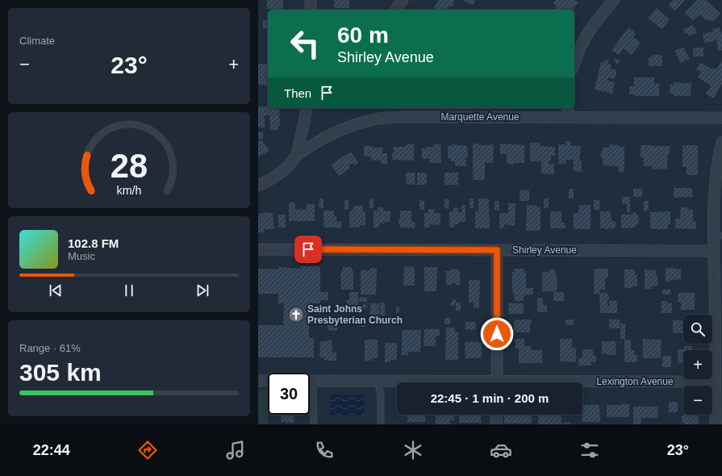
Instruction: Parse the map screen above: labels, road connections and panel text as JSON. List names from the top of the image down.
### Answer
{
  "streets": {
    "street": ["Marquette Avenue", "Shirley Avenue", "Lexington Avenue"]
  },
  "places": {
    "church": ["Saint Johns Presbyterian Church"]
  },
  "page": {
    "tile": [
      "Climate",
      ["Range · 61%", "305 km"]
    ],
    "turn": ["60 m", "Shirley Avenue"],
    "heat": ["−", "23°", "+"],
    "then": "Then",
    "song": ["102.8 FM", "Music"],
    "map_buttons": ["+", "−"],
    "limit": "30",
    "trip": "22:45 · 1 min · 200 m",
    "tabs": ["22:44", "23°"],
    "gauge": ["28", "km/h"]
  }
}
